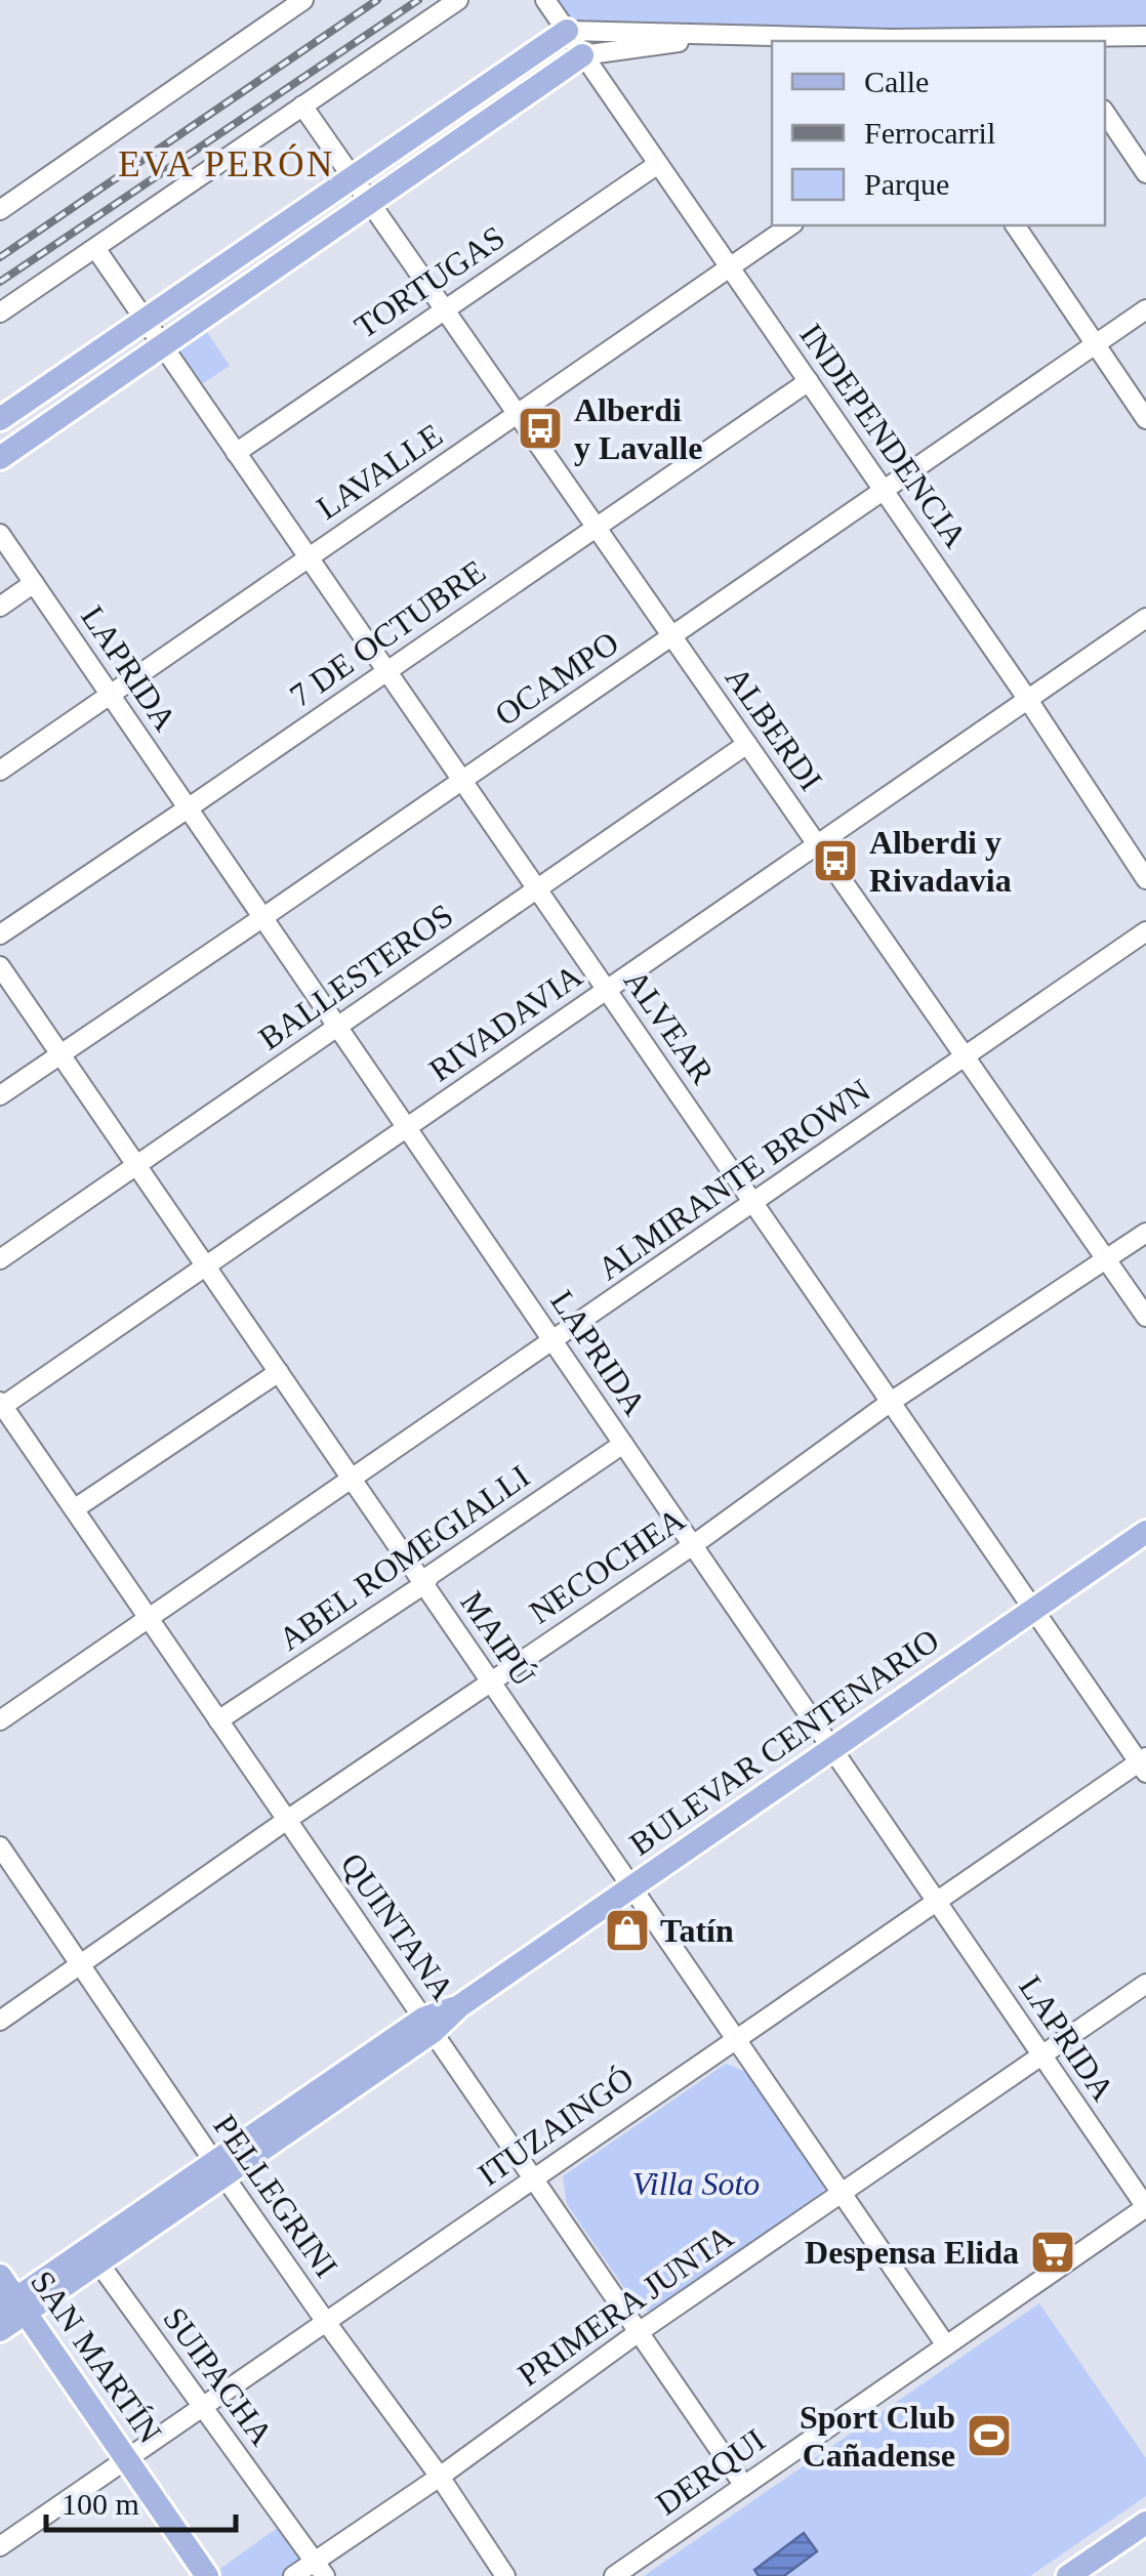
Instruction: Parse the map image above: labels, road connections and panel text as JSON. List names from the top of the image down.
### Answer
{
  "streets": {
    "main road": ["BULEVAR CENTENARIO", "SAN MARTÍN"],
    "street": [
      "TORTUGAS",
      "INDEPENDENCIA",
      "LAVALLE",
      "7 DE OCTUBRE",
      "LAPRIDA",
      "OCAMPO",
      "ALBERDI",
      "BALLESTEROS",
      "RIVADAVIA",
      "ALVEAR",
      "ALMIRANTE BROWN",
      "ABEL ROMEGIALLI",
      "NECOCHEA",
      "MAIPÚ",
      "QUINTANA",
      "ITUZAINGÓ",
      "PELLEGRINI",
      "PRIMERA JUNTA",
      "SUIPACHA",
      "DERQUI"
    ]
  },
  "crossings": [
    ["TORTUGAS", "INDEPENDENCIA"],
    ["TORTUGAS", "ALBERDI"],
    ["TORTUGAS", "ALVEAR"],
    ["INDEPENDENCIA", "LAVALLE"],
    ["INDEPENDENCIA", "7 DE OCTUBRE"],
    ["INDEPENDENCIA", "OCAMPO"],
    ["INDEPENDENCIA", "RIVADAVIA"],
    ["LAVALLE", "LAPRIDA"],
    ["LAVALLE", "ALBERDI"],
    ["LAVALLE", "ALVEAR"],
    ["7 DE OCTUBRE", "LAPRIDA"],
    ["7 DE OCTUBRE", "ALBERDI"],
    ["7 DE OCTUBRE", "ALVEAR"],
    ["LAPRIDA", "OCAMPO"],
    ["LAPRIDA", "BALLESTEROS"],
    ["LAPRIDA", "RIVADAVIA"],
    ["LAPRIDA", "ALMIRANTE BROWN"],
    ["LAPRIDA", "ABEL ROMEGIALLI"],
    ["LAPRIDA", "NECOCHEA"],
    ["LAPRIDA", "BULEVAR CENTENARIO"],
    ["LAPRIDA", "ITUZAINGÓ"],
    ["LAPRIDA", "PRIMERA JUNTA"],
    ["LAPRIDA", "DERQUI"],
    ["OCAMPO", "ALBERDI"],
    ["OCAMPO", "ALVEAR"],
    ["OCAMPO", "MAIPÚ"],
    ["ALBERDI", "BALLESTEROS"],
    ["ALBERDI", "RIVADAVIA"],
    ["ALBERDI", "ALMIRANTE BROWN"],
    ["ALBERDI", "NECOCHEA"],
    ["BALLESTEROS", "ALVEAR"],
    ["BALLESTEROS", "MAIPÚ"],
    ["RIVADAVIA", "ALVEAR"],
    ["RIVADAVIA", "MAIPÚ"],
    ["RIVADAVIA", "QUINTANA"],
    ["ALVEAR", "ALMIRANTE BROWN"],
    ["ALVEAR", "NECOCHEA"],
    ["ALVEAR", "BULEVAR CENTENARIO"],
    ["ALVEAR", "ITUZAINGÓ"],
    ["ALMIRANTE BROWN", "MAIPÚ"],
    ["ALMIRANTE BROWN", "QUINTANA"],
    ["ABEL ROMEGIALLI", "MAIPÚ"],
    ["ABEL ROMEGIALLI", "QUINTANA"],
    ["NECOCHEA", "MAIPÚ"],
    ["NECOCHEA", "QUINTANA"],
    ["NECOCHEA", "PELLEGRINI"],
    ["MAIPÚ", "BULEVAR CENTENARIO"],
    ["MAIPÚ", "ITUZAINGÓ"],
    ["MAIPÚ", "PRIMERA JUNTA"],
    ["MAIPÚ", "DERQUI"],
    ["BULEVAR CENTENARIO", "QUINTANA"],
    ["BULEVAR CENTENARIO", "PELLEGRINI"],
    ["BULEVAR CENTENARIO", "SAN MARTÍN"],
    ["BULEVAR CENTENARIO", "SUIPACHA"],
    ["QUINTANA", "ITUZAINGÓ"],
    ["QUINTANA", "PRIMERA JUNTA"],
    ["QUINTANA", "DERQUI"],
    ["ITUZAINGÓ", "PELLEGRINI"],
    ["ITUZAINGÓ", "SAN MARTÍN"],
    ["ITUZAINGÓ", "SUIPACHA"],
    ["PELLEGRINI", "PRIMERA JUNTA"],
    ["PRIMERA JUNTA", "SUIPACHA"]
  ],
  "districts": ["EVA PERÓN"],
  "parks": ["Villa Soto"],
  "places": {
    "bus stop": ["Alberdi y Lavalle", "Alberdi y Rivadavia"],
    "shop": ["Tatín"],
    "supermarket": ["Despensa Elida"],
    "sports": ["Sport Club Cañadense"]
  },
  "legend": ["Calle", "Ferrocarril", "Parque"],
  "scale_bar": "100 m"
}
